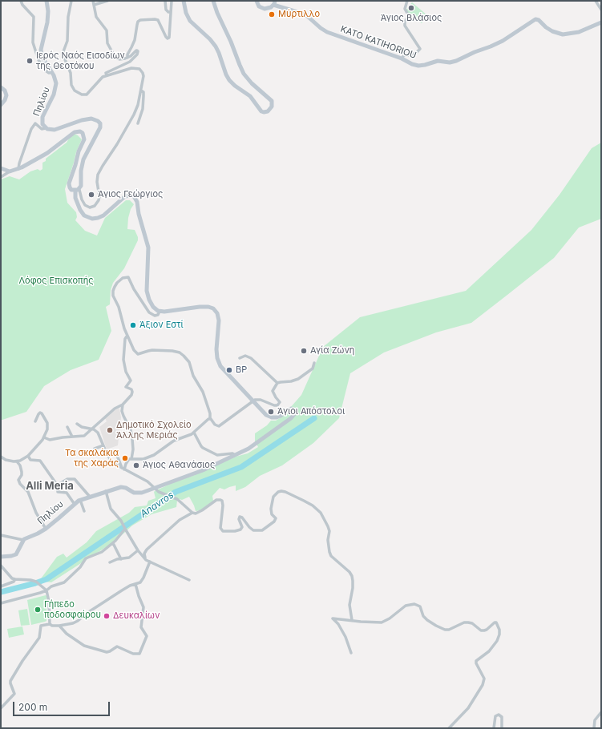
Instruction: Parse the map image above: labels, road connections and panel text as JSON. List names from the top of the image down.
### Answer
{
  "streets": {
    "main road": ["KATO KATIHORIOU", "Πηλίου"]
  },
  "districts": ["Alli Meria"],
  "water": ["Anavros"],
  "parks": ["Λόφος Επισκοπής"],
  "places": [
    "Άγιος Βλάσιος",
    "Μύρτιλλο",
    "Ιερός Ναός Εισοδίων της Θεοτόκου",
    "Άγιος Γεώργιος",
    "Άξιον Εστί",
    "Αγία Ζώνη",
    "BP",
    "Άγιοι Απόστολοι",
    "Δημοτικό Σχολείο Άλλης Μεριάς",
    "Τα σκαλάκια της Χαράς",
    "Άγιος Αθανάσιος",
    "Γήπεδο ποδοσφαίρου",
    "Δευκαλίων"
  ],
  "scale_bar": "200 m"
}
